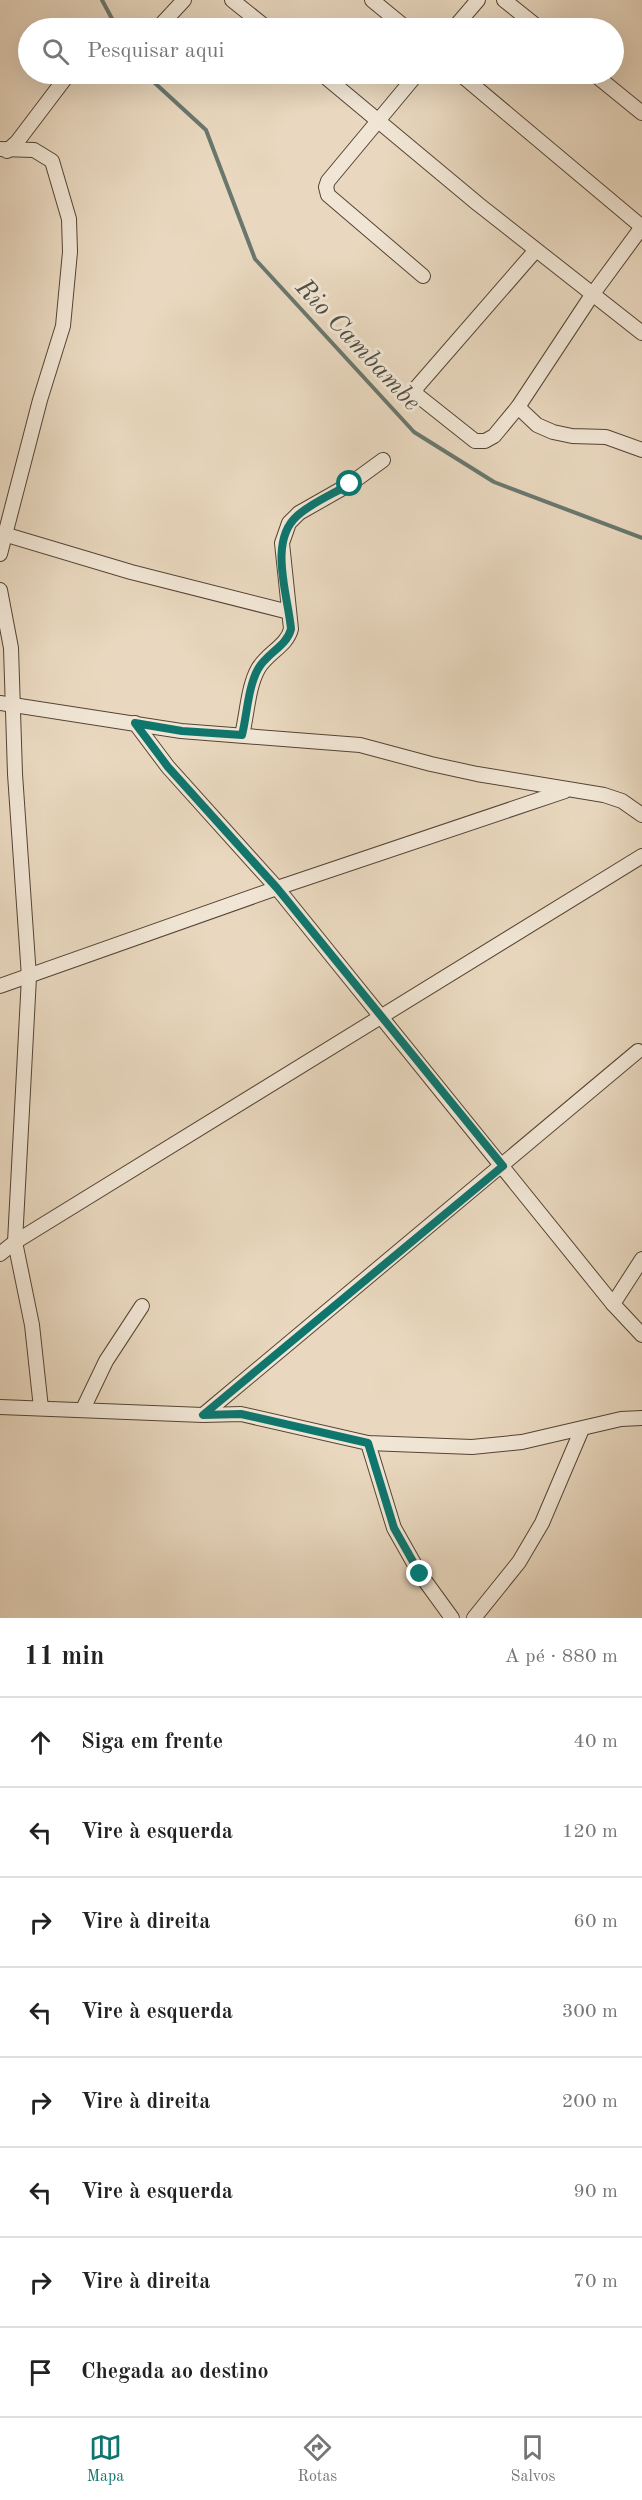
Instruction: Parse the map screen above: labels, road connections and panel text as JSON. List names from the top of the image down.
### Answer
{
  "water": ["Rio Cambambe"],
  "page": {
    "search": "Pesquisar aqui",
    "heading": ["11 min", "A pé · 880 m"],
    "list": [
      ["Siga em frente", "40 m"],
      ["Vire à esquerda", "120 m"],
      ["Vire à direita", "60 m"],
      ["Vire à esquerda", "300 m"],
      ["Vire à direita", "200 m"],
      ["Vire à esquerda", "90 m"],
      ["Vire à direita", "70 m"],
      "Chegada ao destino"
    ],
    "nav": ["Mapa", "Rotas", "Salvos"]
  }
}
